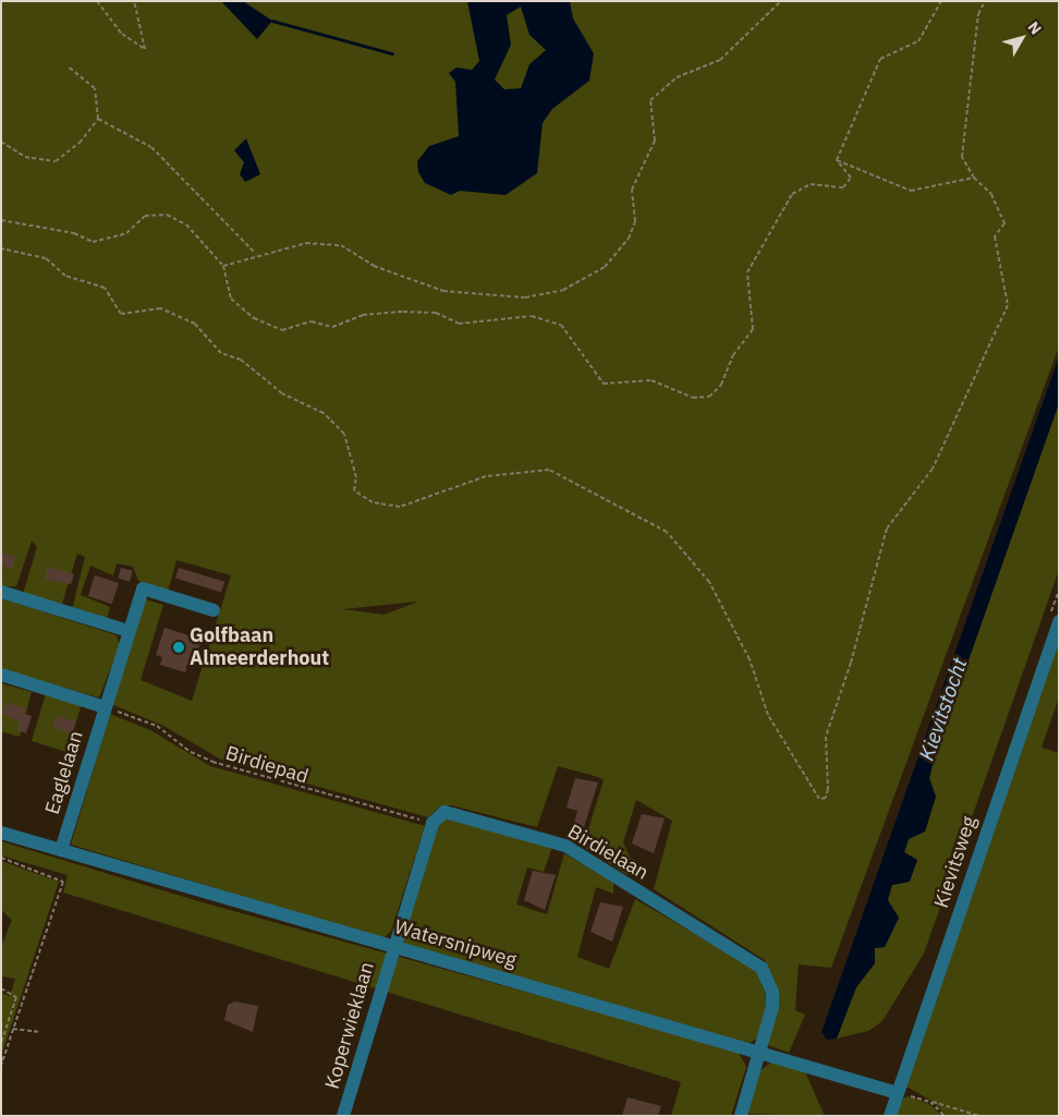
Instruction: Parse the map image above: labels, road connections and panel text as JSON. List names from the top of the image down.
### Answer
{
  "streets": {
    "street": [
      "Eaglelaan",
      "Birdielaan",
      "Kievitsweg",
      "Watersnipweg",
      "Koperwieklaan"
    ],
    "path": ["Birdiepad"]
  },
  "crossings": [
    ["Birdiepad", "Eaglelaan"],
    ["Birdiepad", "Birdielaan"],
    ["Eaglelaan", "Watersnipweg"],
    ["Birdielaan", "Watersnipweg"],
    ["Kievitsweg", "Watersnipweg"],
    ["Watersnipweg", "Koperwieklaan"]
  ],
  "water": ["Kievitstocht"],
  "places": ["Golfbaan Almeerderhout"],
  "north": "top right"
}
